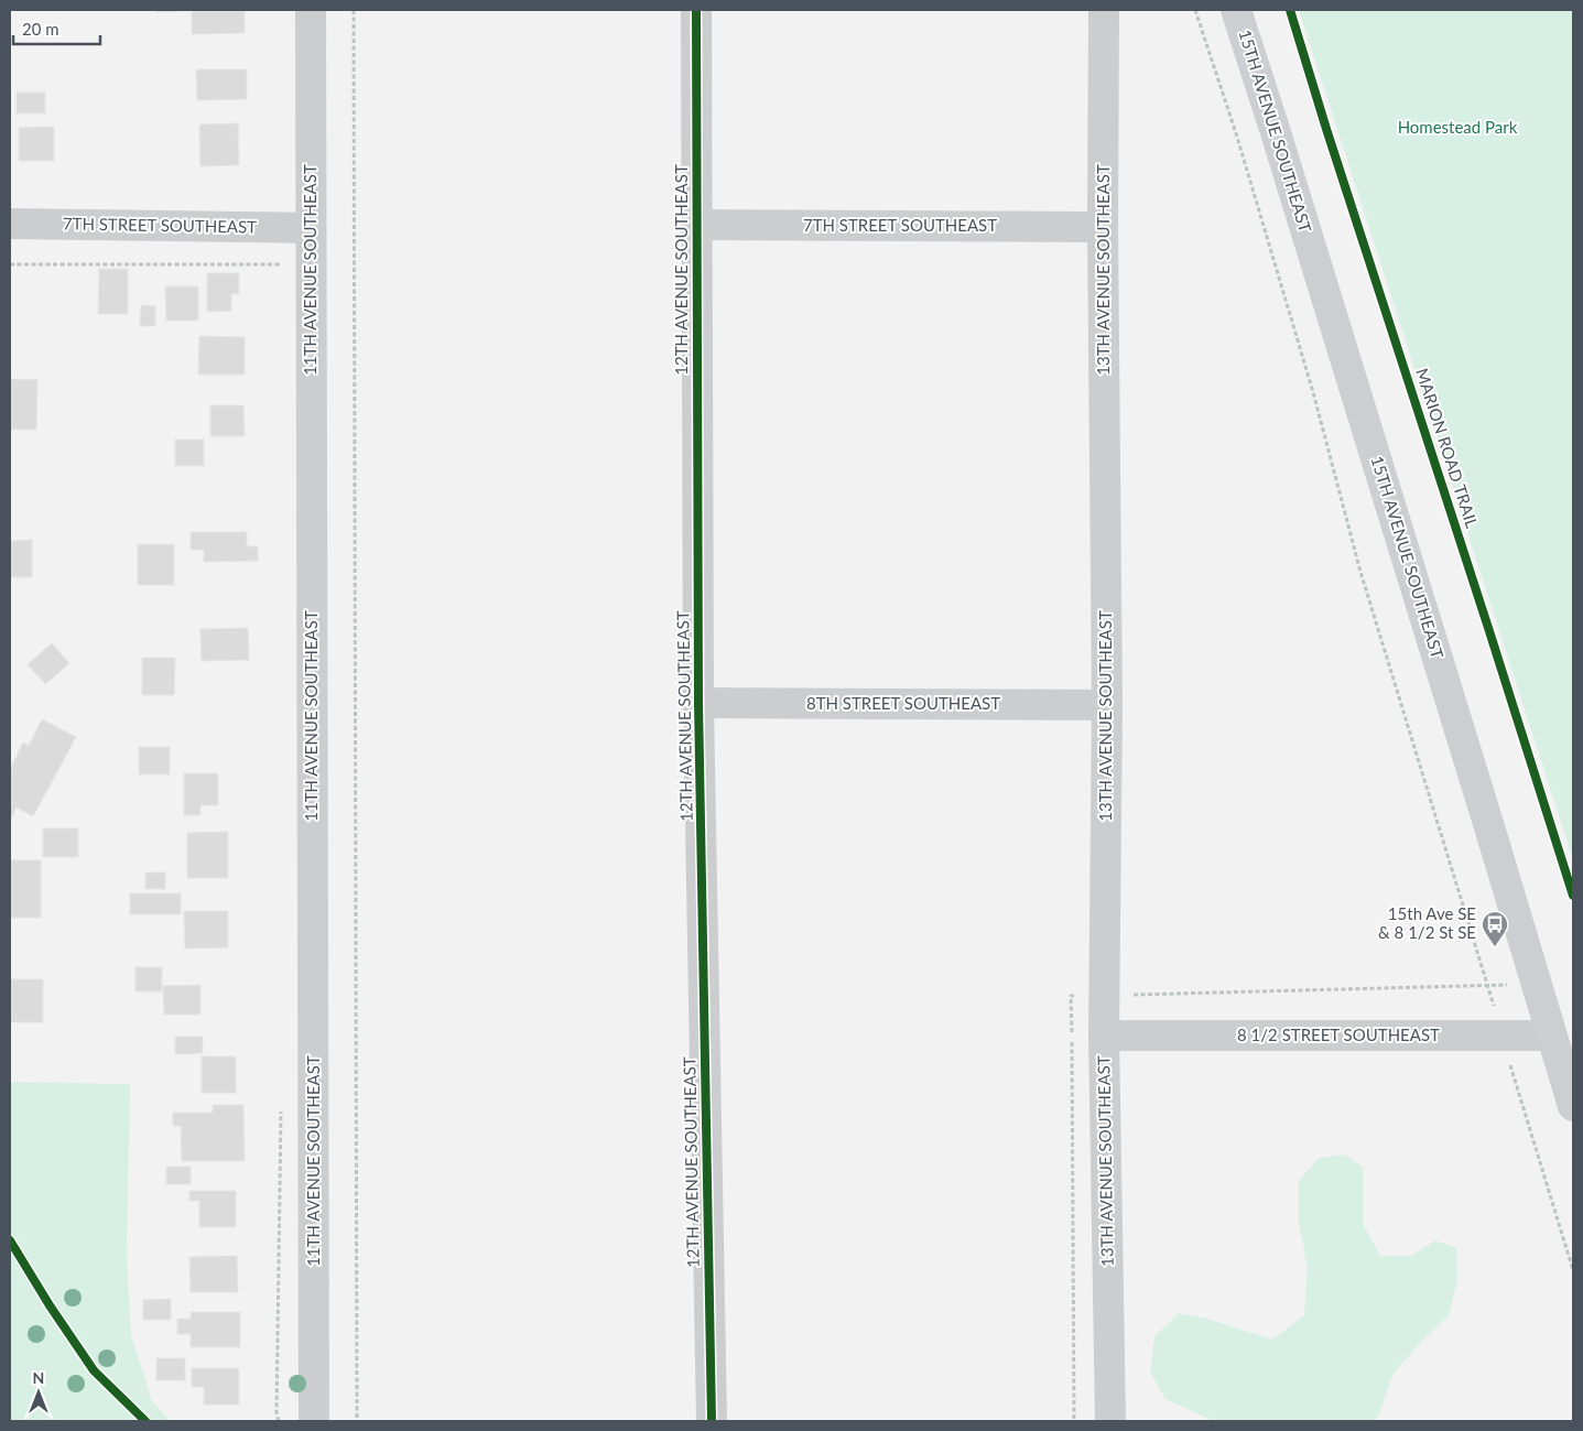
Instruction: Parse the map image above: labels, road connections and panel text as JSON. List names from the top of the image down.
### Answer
{
  "streets": {
    "main road": ["15TH AVENUE SOUTHEAST"],
    "street": [
      "7TH STREET SOUTHEAST",
      "11TH AVENUE SOUTHEAST",
      "12TH AVENUE SOUTHEAST",
      "13TH AVENUE SOUTHEAST",
      "8TH STREET SOUTHEAST",
      "8 1/2 STREET SOUTHEAST"
    ],
    "cycle path": ["MARION ROAD TRAIL"]
  },
  "crossings": [
    ["15TH AVENUE SOUTHEAST", "8 1/2 STREET SOUTHEAST"],
    ["7TH STREET SOUTHEAST", "11TH AVENUE SOUTHEAST"],
    ["7TH STREET SOUTHEAST", "12TH AVENUE SOUTHEAST"],
    ["7TH STREET SOUTHEAST", "13TH AVENUE SOUTHEAST"],
    ["12TH AVENUE SOUTHEAST", "8TH STREET SOUTHEAST"],
    ["13TH AVENUE SOUTHEAST", "8TH STREET SOUTHEAST"],
    ["13TH AVENUE SOUTHEAST", "8 1/2 STREET SOUTHEAST"]
  ],
  "parks": ["Homestead Park"],
  "places": {
    "bus stop": ["15th Ave SE & 8 1/2 St SE"]
  },
  "scale_bar": "20 m",
  "north": "top"
}
